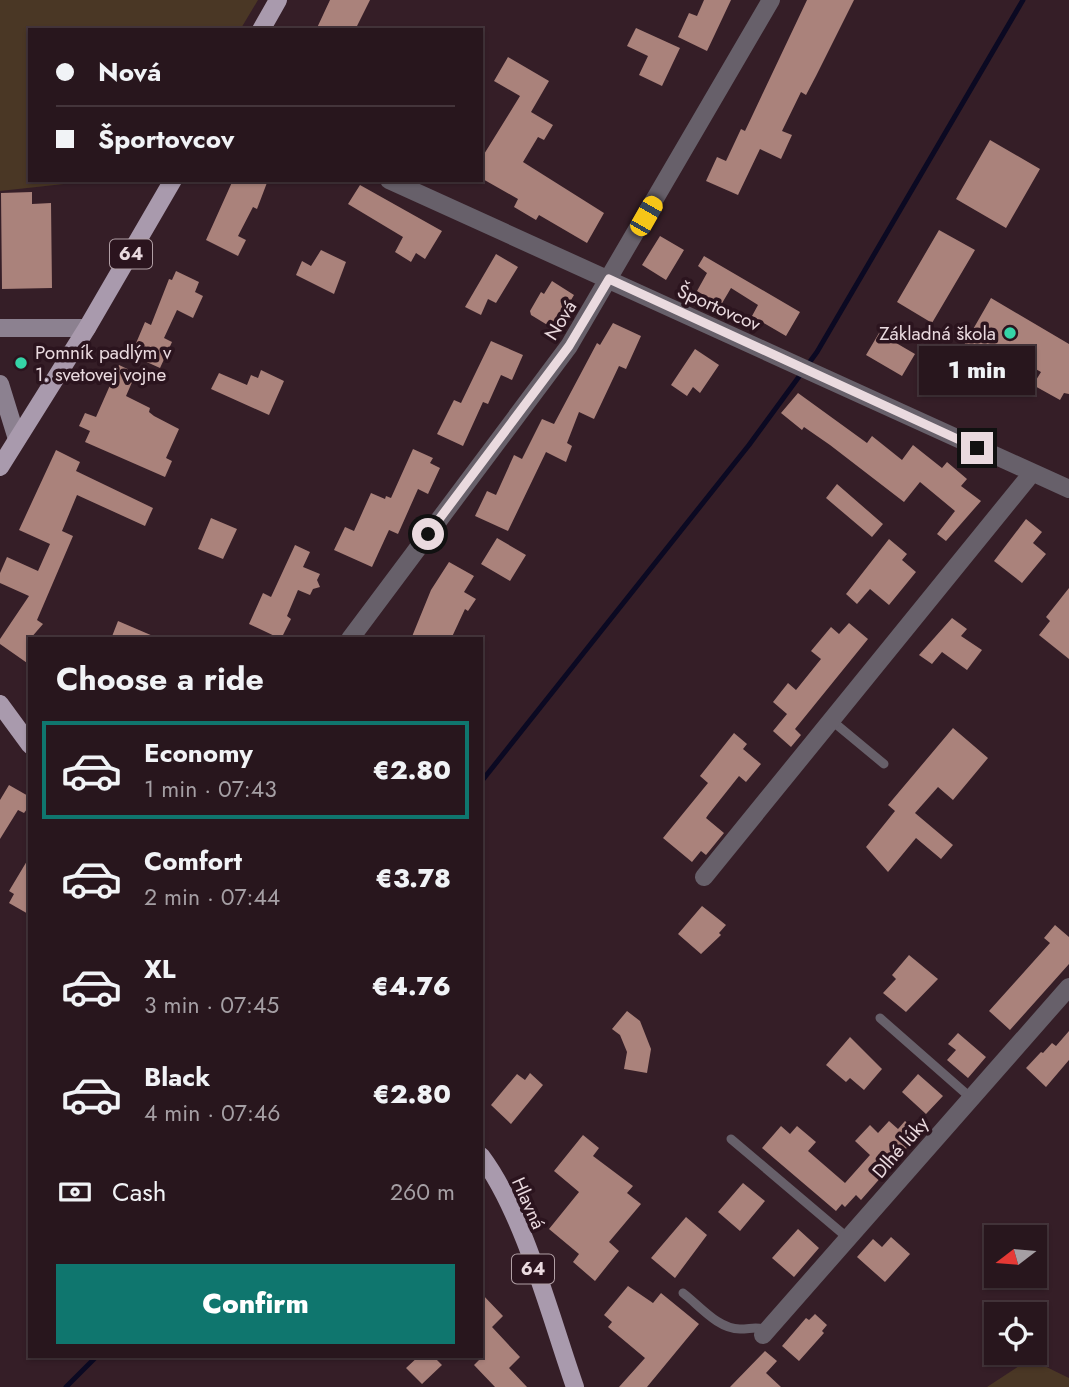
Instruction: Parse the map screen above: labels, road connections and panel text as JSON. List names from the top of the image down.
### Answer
{
  "streets": {
    "main road": ["64", "Hlavná"],
    "street": ["Športovcov", "Nová", "Dlhé lúky"]
  },
  "crossings": [
    ["Športovcov", "Nová"]
  ],
  "places": ["Základná škola", "Pomník padlým v 1. svetovej vojne"],
  "north": "left",
  "page": {
    "banner": ["Nová", "Športovcov"],
    "bubble": "1 min",
    "heading": "Choose a ride",
    "list": [
      {
        "name": "Economy",
        "note": "1 min · 07:43",
        "value": "€2.80"
      },
      {
        "name": "Comfort",
        "note": "2 min · 07:44",
        "value": "€3.78"
      },
      {
        "name": "XL",
        "note": "3 min · 07:45",
        "value": "€4.76"
      },
      {
        "name": "Black",
        "note": "4 min · 07:46",
        "value": "€2.80"
      }
    ],
    "pay": ["Cash", "260 m"],
    "buttons": "Confirm"
  }
}
